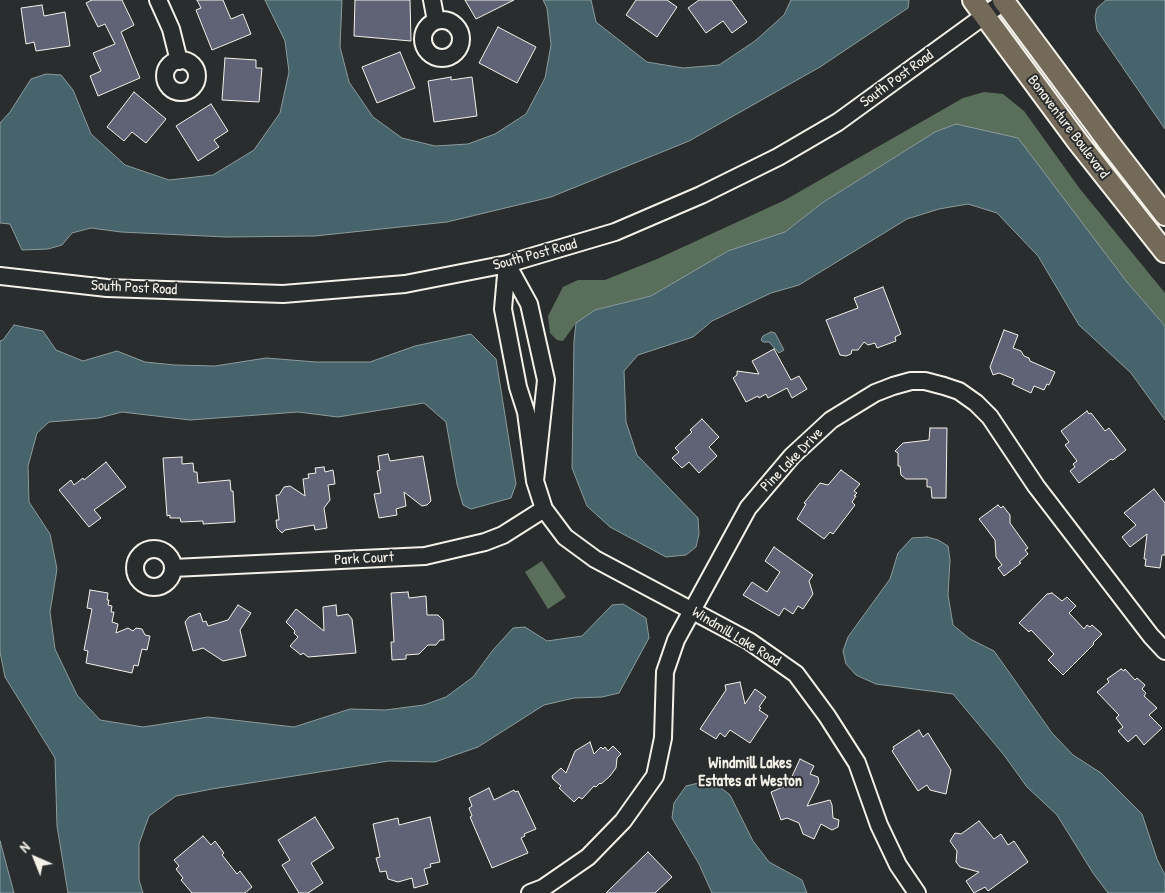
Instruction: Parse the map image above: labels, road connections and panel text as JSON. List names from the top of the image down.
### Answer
{
  "streets": {
    "main road": ["Bonaventure Boulevard"],
    "street": [
      "South Post Road",
      "Pine Lake Drive",
      "Park Court",
      "Windmill Lake Road"
    ]
  },
  "crossings": [
    ["South Post Road", "Bonaventure Boulevard"],
    ["South Post Road", "Windmill Lake Road"],
    ["Pine Lake Drive", "Windmill Lake Road"],
    ["Park Court", "Windmill Lake Road"]
  ],
  "districts": ["Windmill Lakes Estates at Weston"],
  "north": "top left"
}
